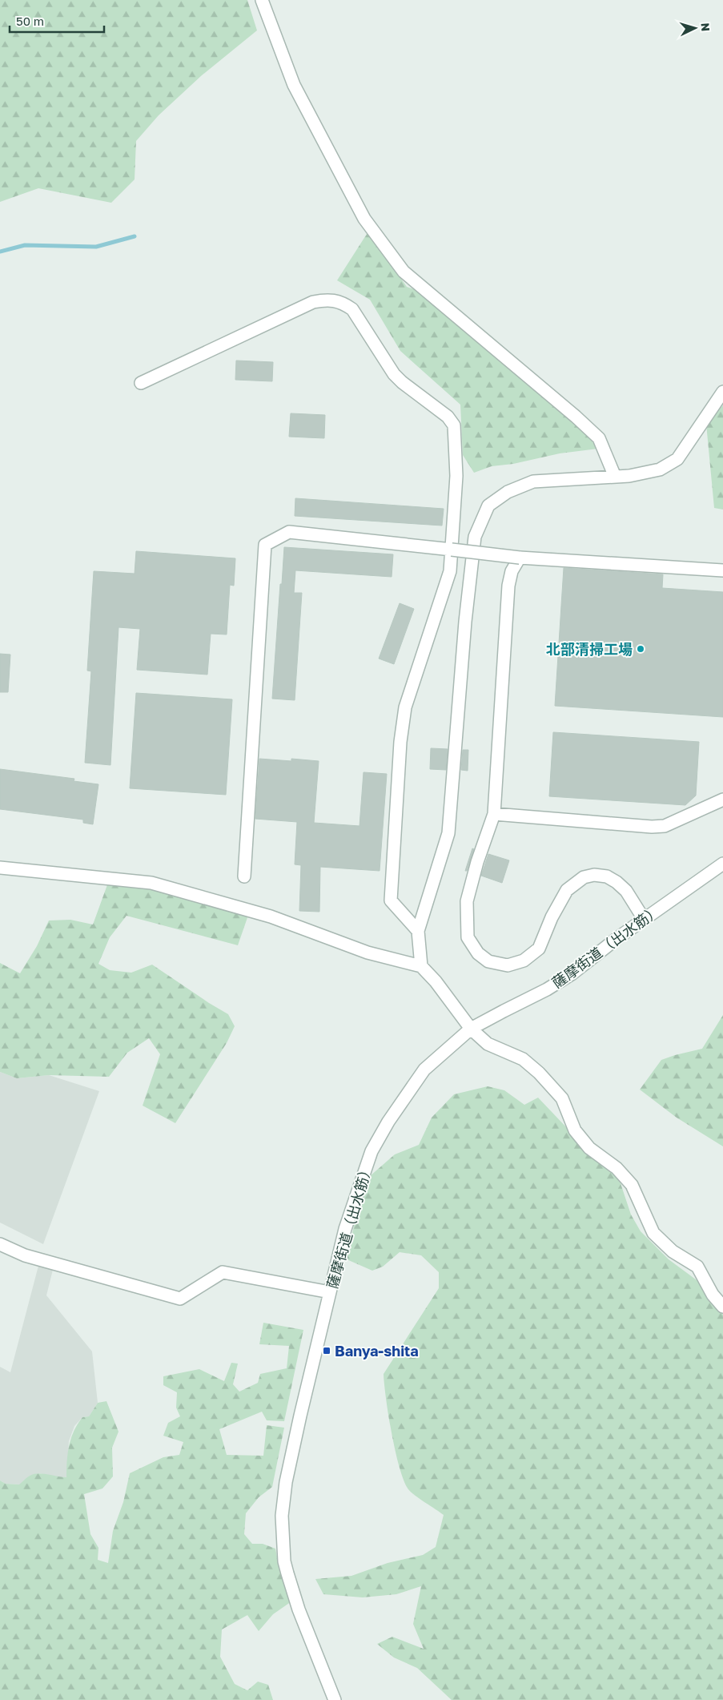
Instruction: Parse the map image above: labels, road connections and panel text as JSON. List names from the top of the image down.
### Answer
{
  "streets": {
    "street": ["薩摩街道（出水筋）"]
  },
  "places": {
    "other": ["北部清掃工場"],
    "transit": ["Banya-shita"]
  },
  "scale_bar": "50 m",
  "north": "right"
}
